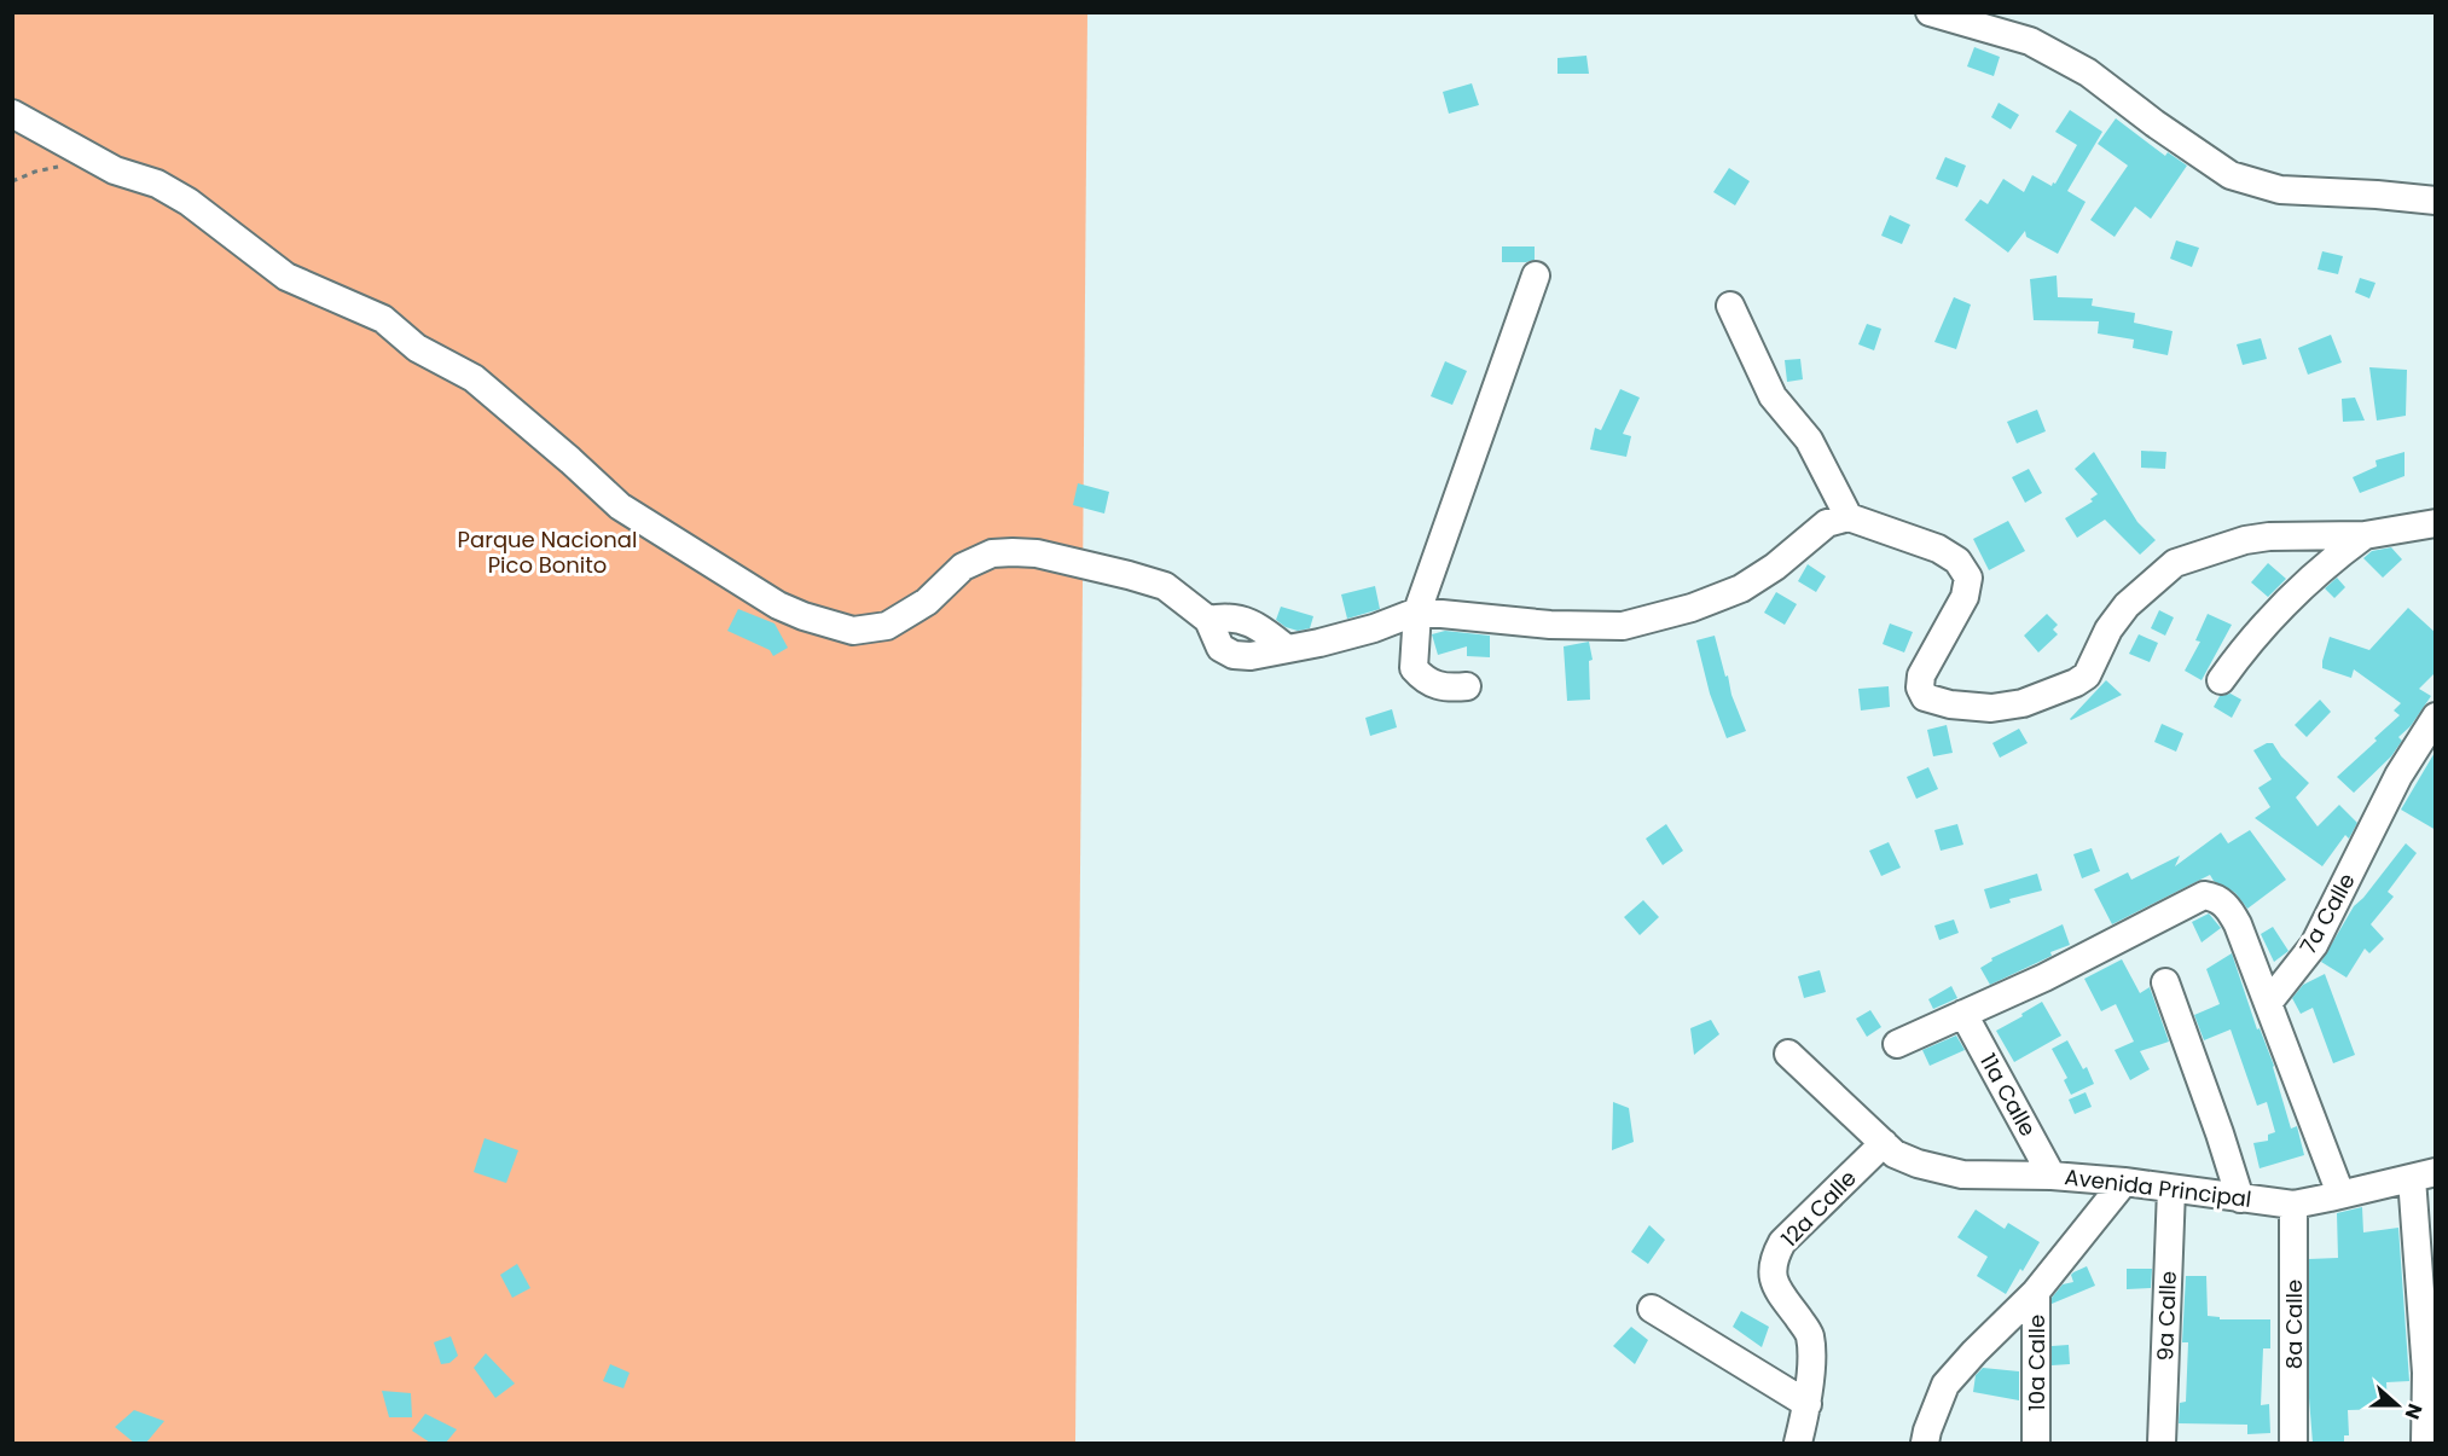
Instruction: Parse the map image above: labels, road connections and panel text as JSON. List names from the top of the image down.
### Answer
{
  "streets": {
    "street": [
      "7a Calle",
      "11a Calle",
      "Avenida Principal",
      "12a Calle",
      "9a Calle",
      "8a Calle",
      "10a Calle"
    ]
  },
  "crossings": [
    ["11a Calle", "Avenida Principal"],
    ["Avenida Principal", "12a Calle"],
    ["Avenida Principal", "9a Calle"],
    ["Avenida Principal", "8a Calle"],
    ["Avenida Principal", "10a Calle"]
  ],
  "parks": ["Parque Nacional Pico Bonito"],
  "north": "right"
}
